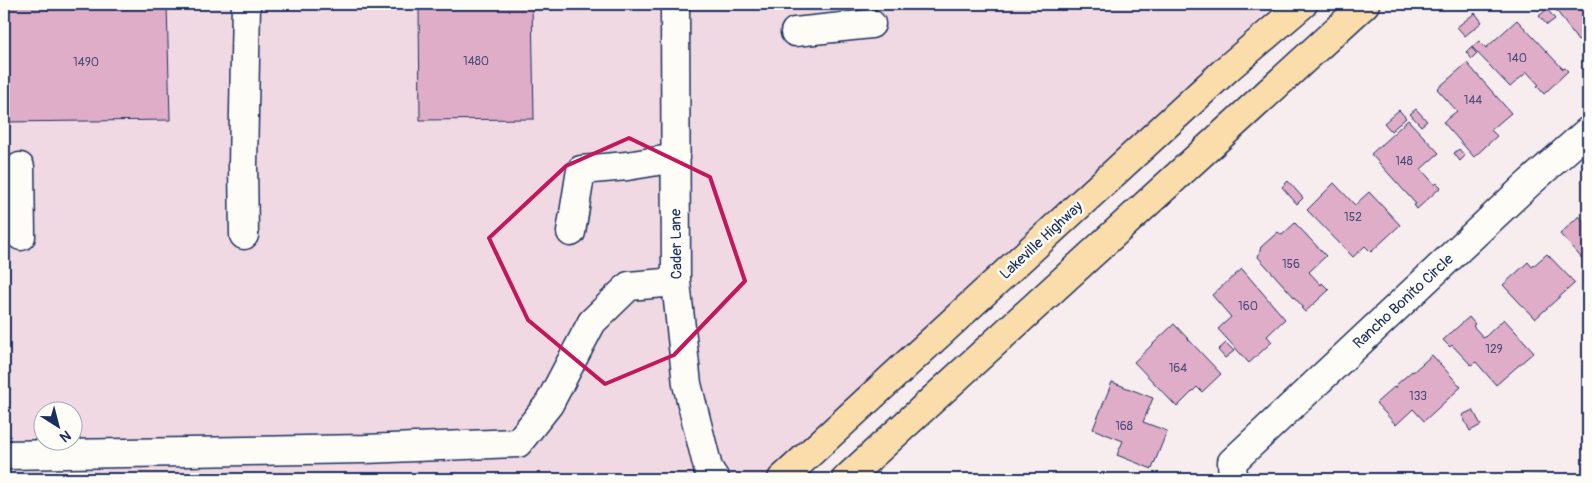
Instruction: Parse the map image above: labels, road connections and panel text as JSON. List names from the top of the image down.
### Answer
{
  "streets": {
    "main road": ["Lakeville Highway"],
    "street": ["Cader Lane", "Rancho Bonito Circle"]
  },
  "house_numbers": [
    "140",
    "1480",
    "1490",
    "144",
    "148",
    "152",
    "156",
    "160",
    "129",
    "164",
    "133",
    "168"
  ],
  "north": "bottom right"
}
